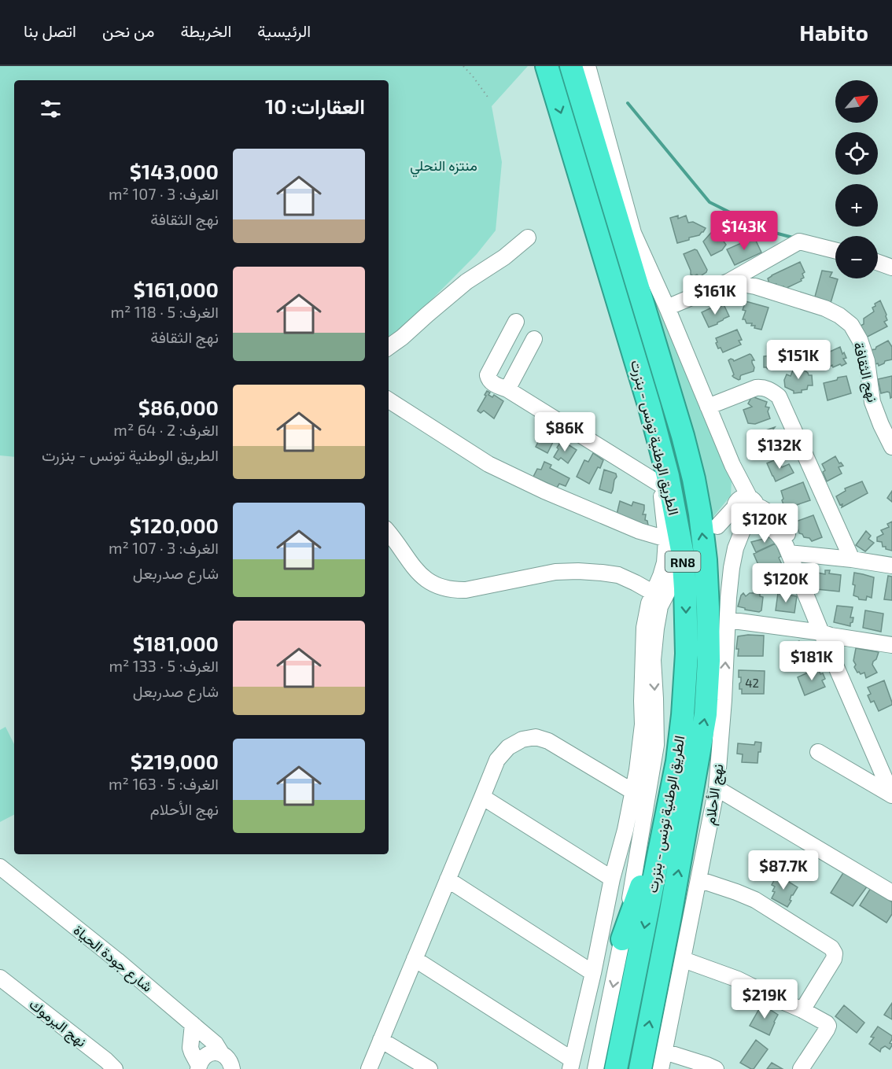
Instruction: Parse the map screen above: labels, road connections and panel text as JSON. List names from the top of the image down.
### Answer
{
  "streets": {
    "highway": ["الطريق الوطنية تونس - بنزرت", "RN8"],
    "street": [
      "نهج الثقافة",
      "نهج الأحلام",
      "شارع جودة الحياة",
      "نهج اليرموك"
    ]
  },
  "crossings": [
    ["الطريق الوطنية تونس - بنزرت", "RN8"]
  ],
  "parks": ["منتزه النحلي"],
  "house_numbers": ["42"],
  "north": "top right",
  "page": {
    "header": "Habito",
    "nav": [
      "الرئيسية",
      "الخريطة",
      "من نحن",
      "اتصل بنا"
    ],
    "map_buttons": ["+", "−"],
    "heading": "العقارات: 10",
    "list": [
      {
        "name": "$143,000",
        "note": "الغرف: 3 · 107 m² · نهج الثقافة"
      },
      {
        "name": "$161,000",
        "note": "الغرف: 5 · 118 m² · نهج الثقافة"
      },
      {
        "name": "$86,000",
        "note": "الغرف: 2 · 64 m² · الطريق الوطنية تونس - بنزرت"
      },
      {
        "name": "$120,000",
        "note": "الغرف: 3 · 107 m² · شارع صدربعل"
      },
      {
        "name": "$181,000",
        "note": "الغرف: 5 · 133 m² · شارع صدربعل"
      },
      {
        "name": "$219,000",
        "note": "الغرف: 5 · 163 m² · نهج الأحلام"
      }
    ],
    "price": [
      "$143K",
      "$161K",
      "$151K",
      "$86K",
      "$132K",
      "$120K",
      "$120K",
      "$181K",
      "$87.7K",
      "$219K"
    ]
  }
}
